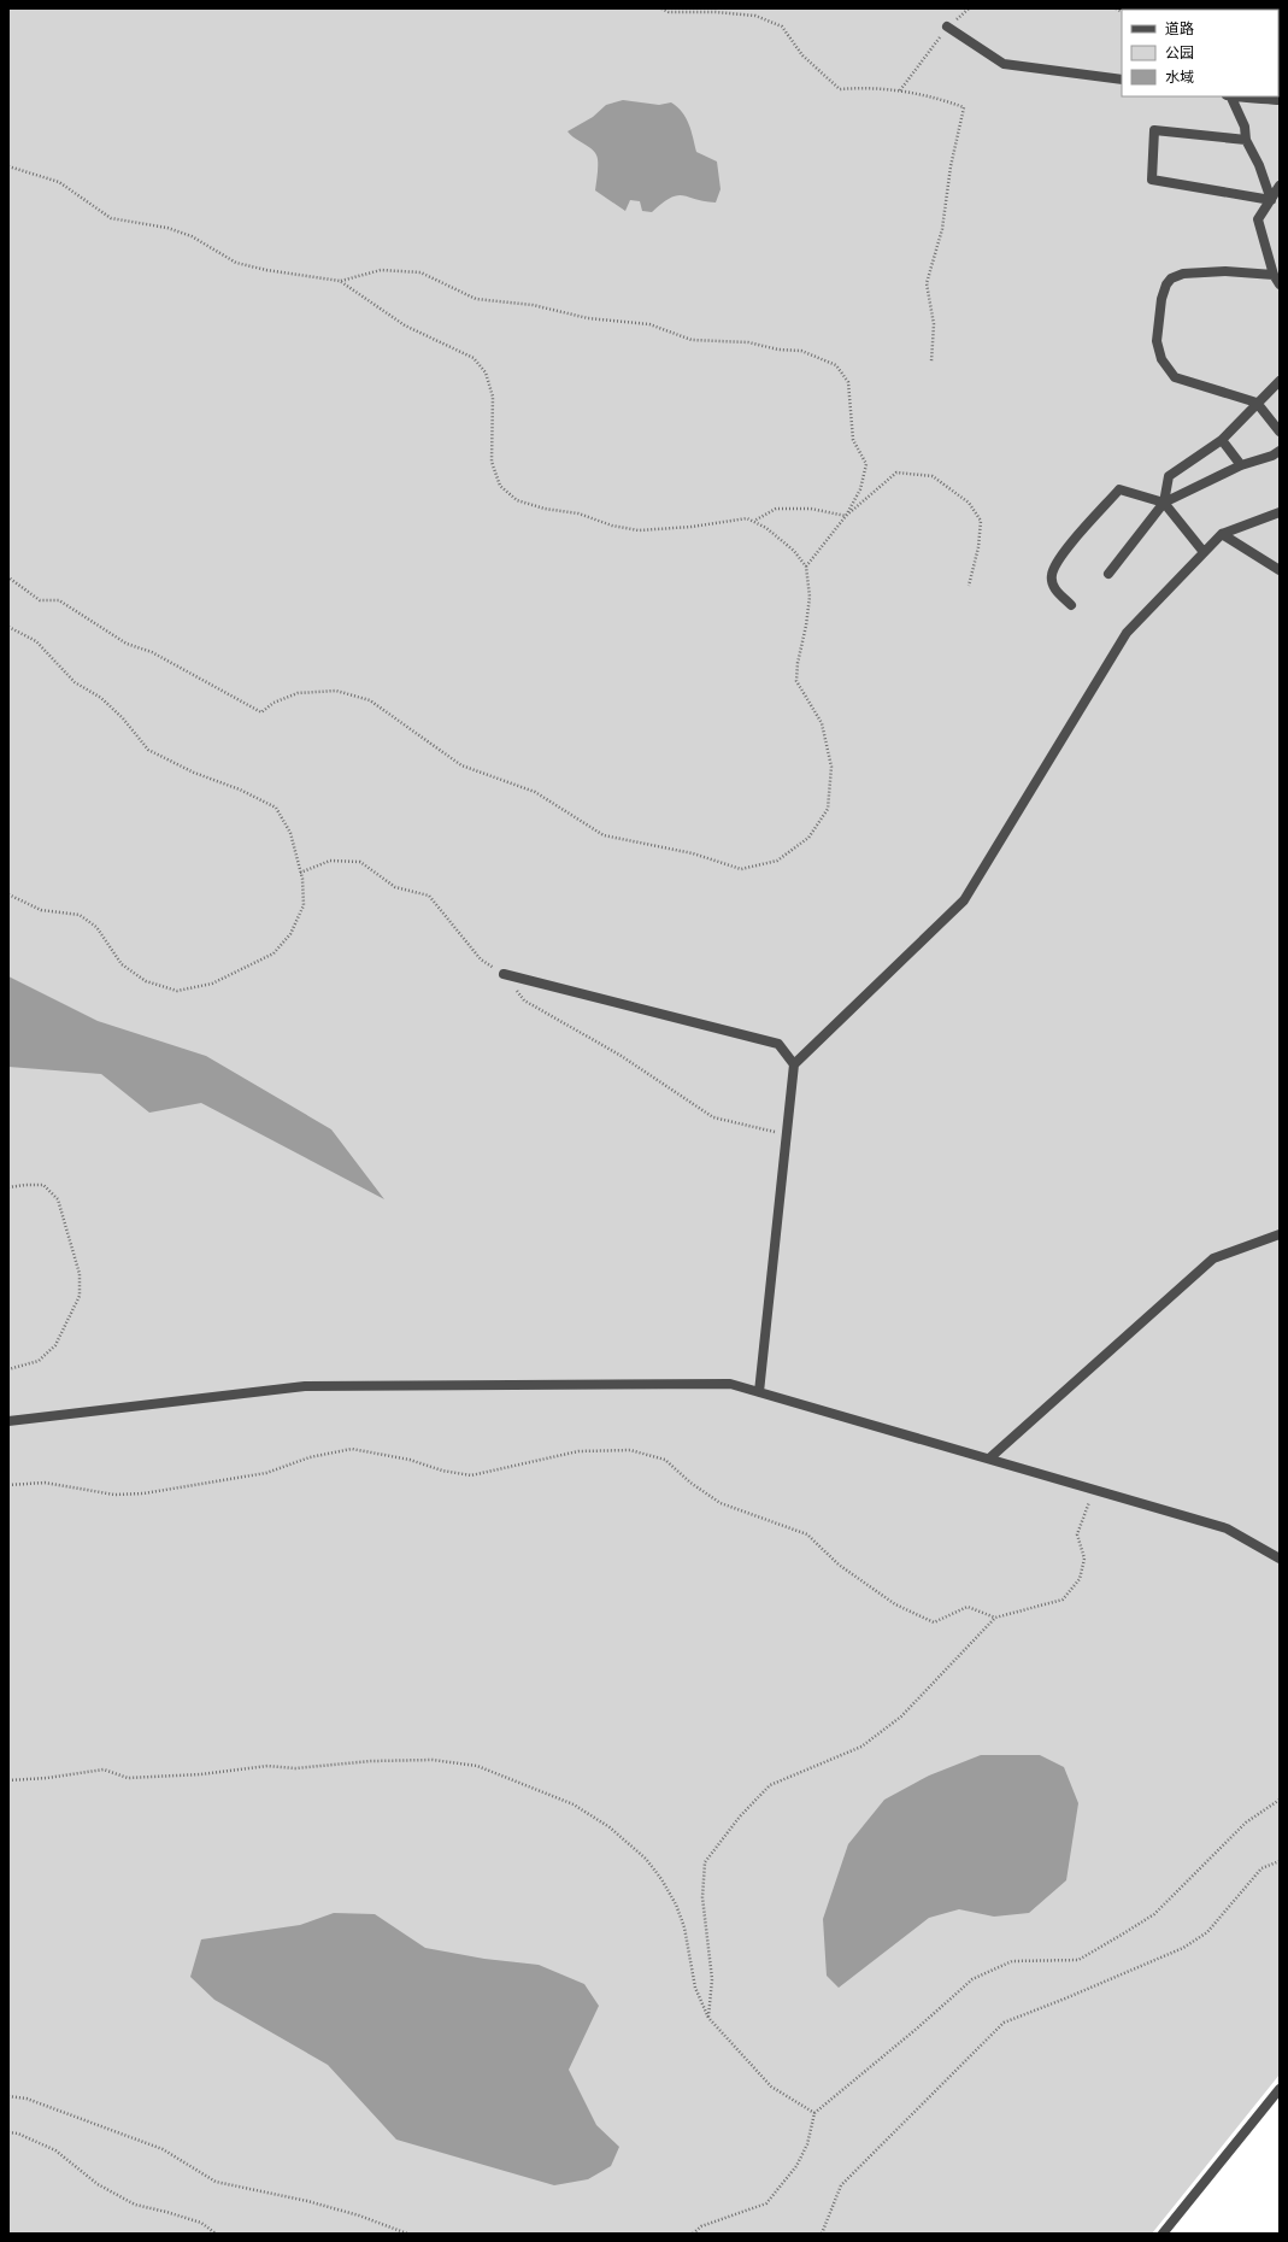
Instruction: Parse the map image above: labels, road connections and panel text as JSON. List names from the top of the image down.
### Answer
{
  "legend": ["道路", "公园", "水域"]
}
